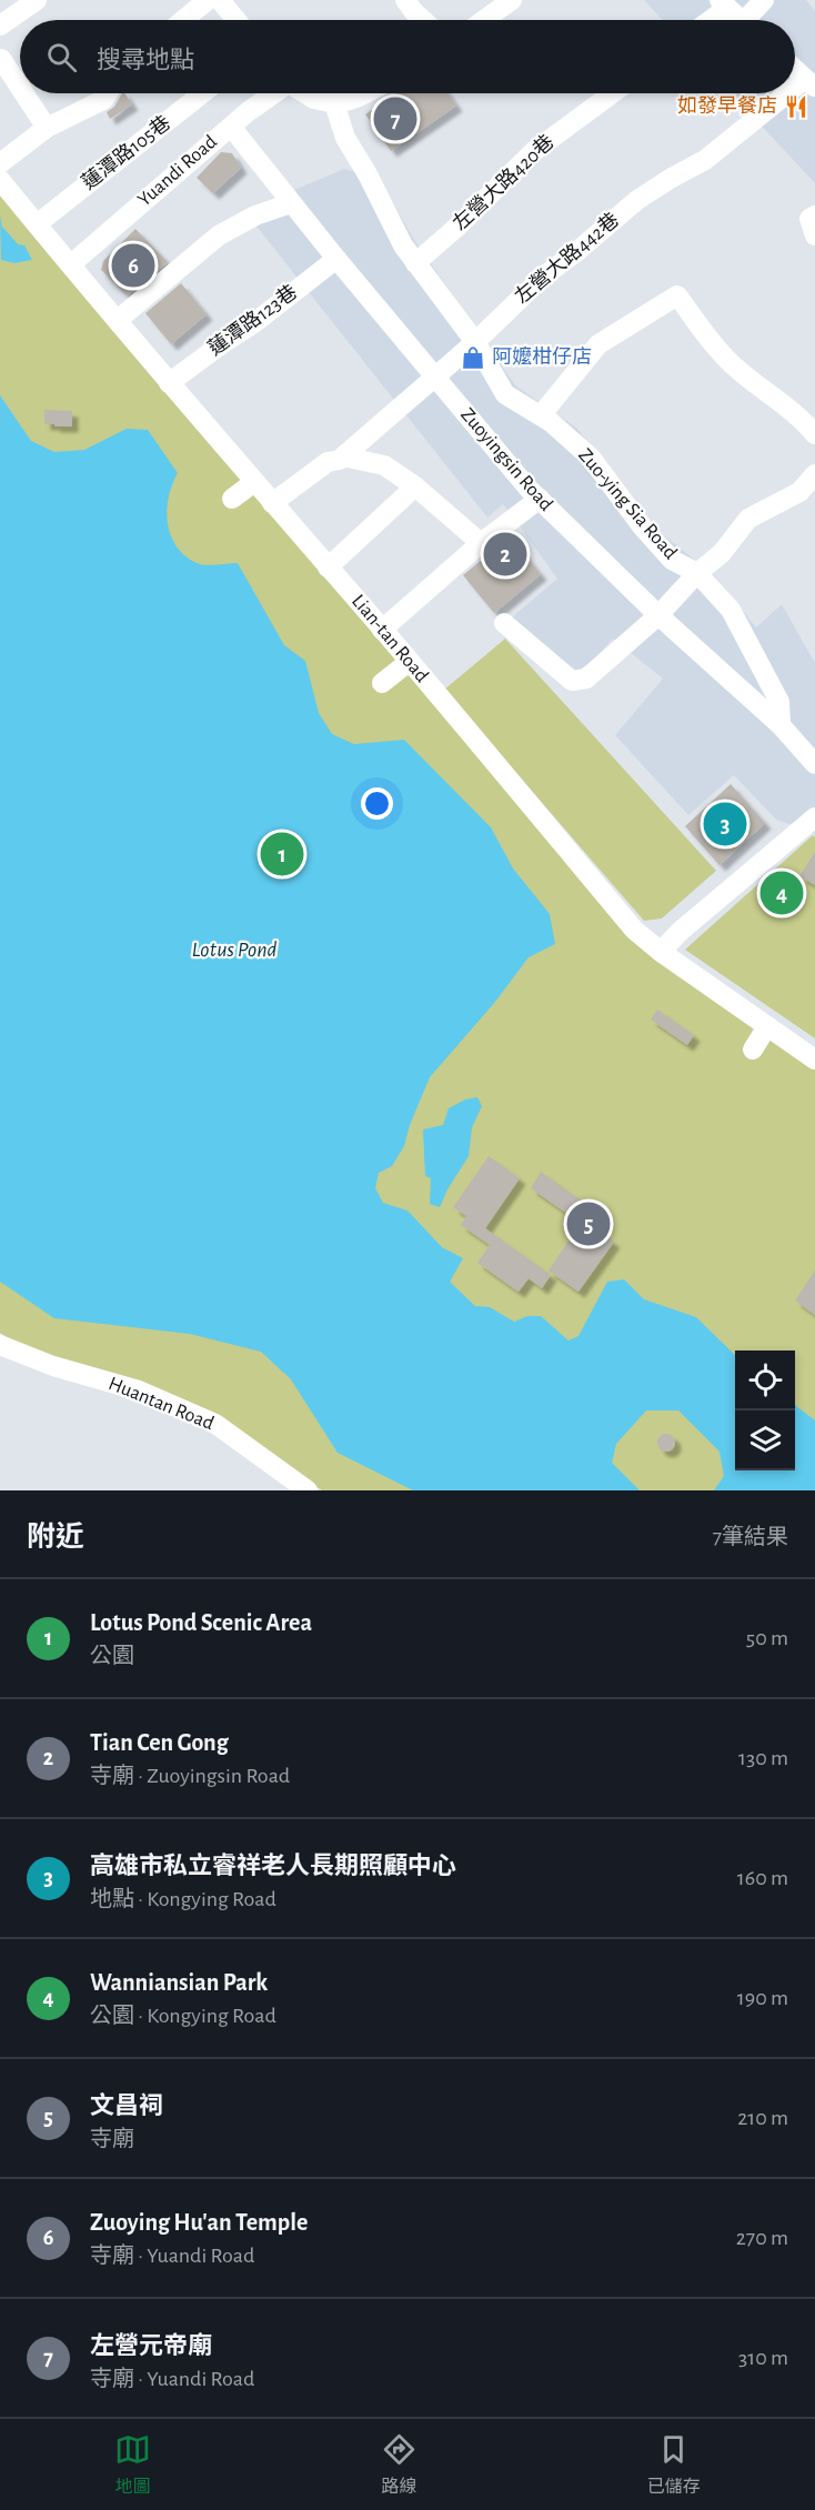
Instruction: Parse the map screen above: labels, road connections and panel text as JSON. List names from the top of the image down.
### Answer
{
  "streets": {
    "street": [
      "蓮潭路105巷",
      "Yuandi Road",
      "左營大路420巷",
      "左營大路442巷",
      "蓮潭路123巷",
      "Zuoyingsin Road",
      "Zuo-ying Sia Road",
      "Lian-tan Road",
      "Huantan Road"
    ]
  },
  "crossings": [
    ["蓮潭路105巷", "Lian-tan Road"],
    ["Yuandi Road", "Zuoyingsin Road"],
    ["Yuandi Road", "Lian-tan Road"],
    ["左營大路420巷", "Zuo-ying Sia Road"],
    ["左營大路442巷", "Zuoyingsin Road"],
    ["左營大路442巷", "Zuo-ying Sia Road"],
    ["左營大路442巷", "Lian-tan Road"],
    ["蓮潭路123巷", "Zuoyingsin Road"],
    ["蓮潭路123巷", "Lian-tan Road"],
    ["Zuoyingsin Road", "Zuo-ying Sia Road"]
  ],
  "water": ["Lotus Pond"],
  "places": {
    "restaurant": ["如發早餐店"],
    "shop": ["阿嬤柑仔店"]
  },
  "page": {
    "search": "搜尋地點",
    "pins": [
      "7",
      "6",
      "2",
      "3",
      "1",
      "4",
      "5"
    ],
    "heading": ["附近", "7筆結果"],
    "list": [
      {
        "mark": "1",
        "name": "Lotus Pond Scenic Area",
        "note": "公園",
        "value": "50 m"
      },
      {
        "mark": "2",
        "name": "Tian Cen Gong",
        "note": "寺廟 · Zuoyingsin Road",
        "value": "130 m"
      },
      {
        "mark": "3",
        "name": "高雄市私立睿祥老人長期照顧中心",
        "note": "地點 · Kongying Road",
        "value": "160 m"
      },
      {
        "mark": "4",
        "name": "Wanniansian Park",
        "note": "公園 · Kongying Road",
        "value": "190 m"
      },
      {
        "mark": "5",
        "name": "文昌祠",
        "note": "寺廟",
        "value": "210 m"
      },
      {
        "mark": "6",
        "name": "Zuoying Hu'an Temple",
        "note": "寺廟 · Yuandi Road",
        "value": "270 m"
      },
      {
        "mark": "7",
        "name": "左營元帝廟",
        "note": "寺廟 · Yuandi Road",
        "value": "310 m"
      }
    ],
    "nav": ["地圖", "路線", "已儲存"]
  }
}
